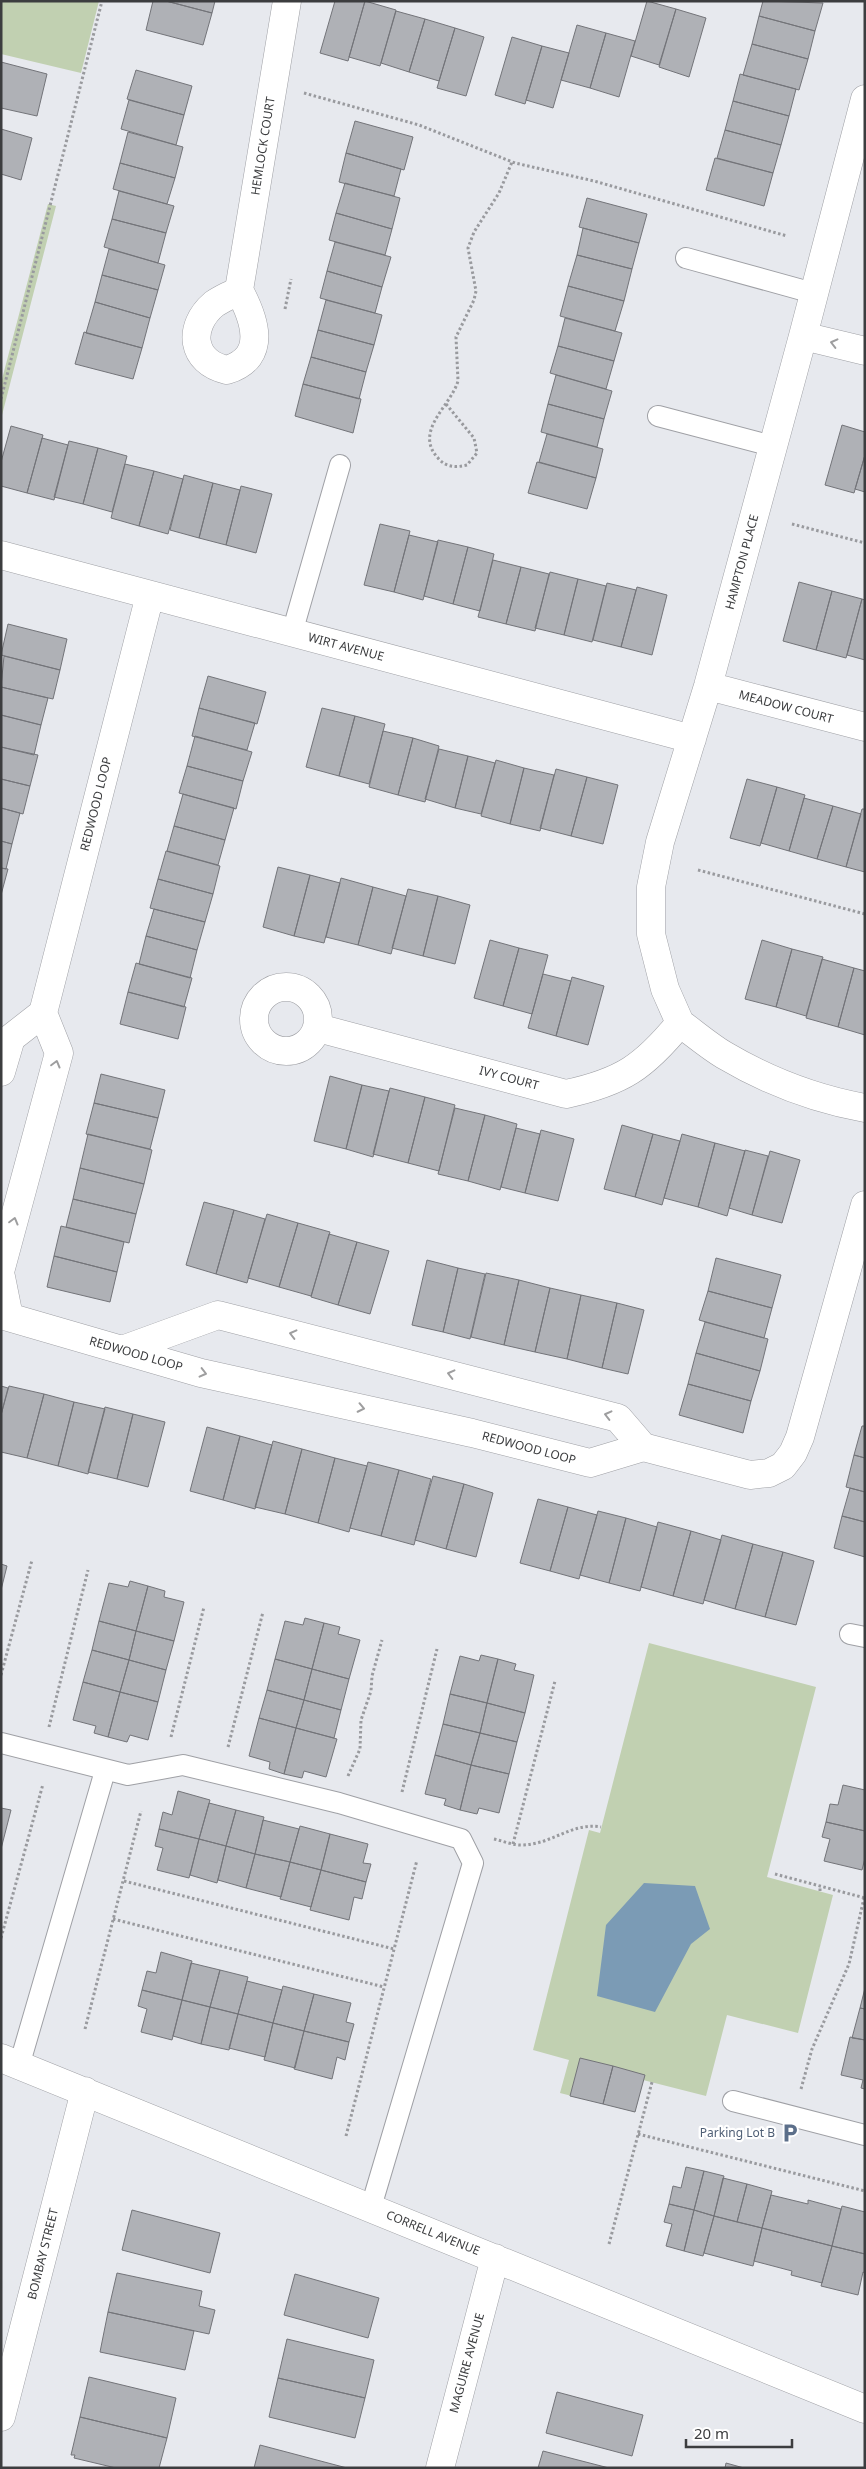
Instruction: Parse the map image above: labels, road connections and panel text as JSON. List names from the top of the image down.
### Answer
{
  "streets": {
    "street": [
      "HEMLOCK COURT",
      "HAMPTON PLACE",
      "WIRT AVENUE",
      "MEADOW COURT",
      "REDWOOD LOOP",
      "IVY COURT",
      "CORRELL AVENUE",
      "BOMBAY STREET",
      "MAGUIRE AVENUE"
    ]
  },
  "crossings": [
    ["HAMPTON PLACE", "WIRT AVENUE"],
    ["HAMPTON PLACE", "MEADOW COURT"],
    ["HAMPTON PLACE", "IVY COURT"],
    ["WIRT AVENUE", "REDWOOD LOOP"],
    ["CORRELL AVENUE", "BOMBAY STREET"],
    ["CORRELL AVENUE", "MAGUIRE AVENUE"]
  ],
  "places": {
    "parking": ["Parking Lot B"]
  },
  "scale_bar": "20 m"
}
